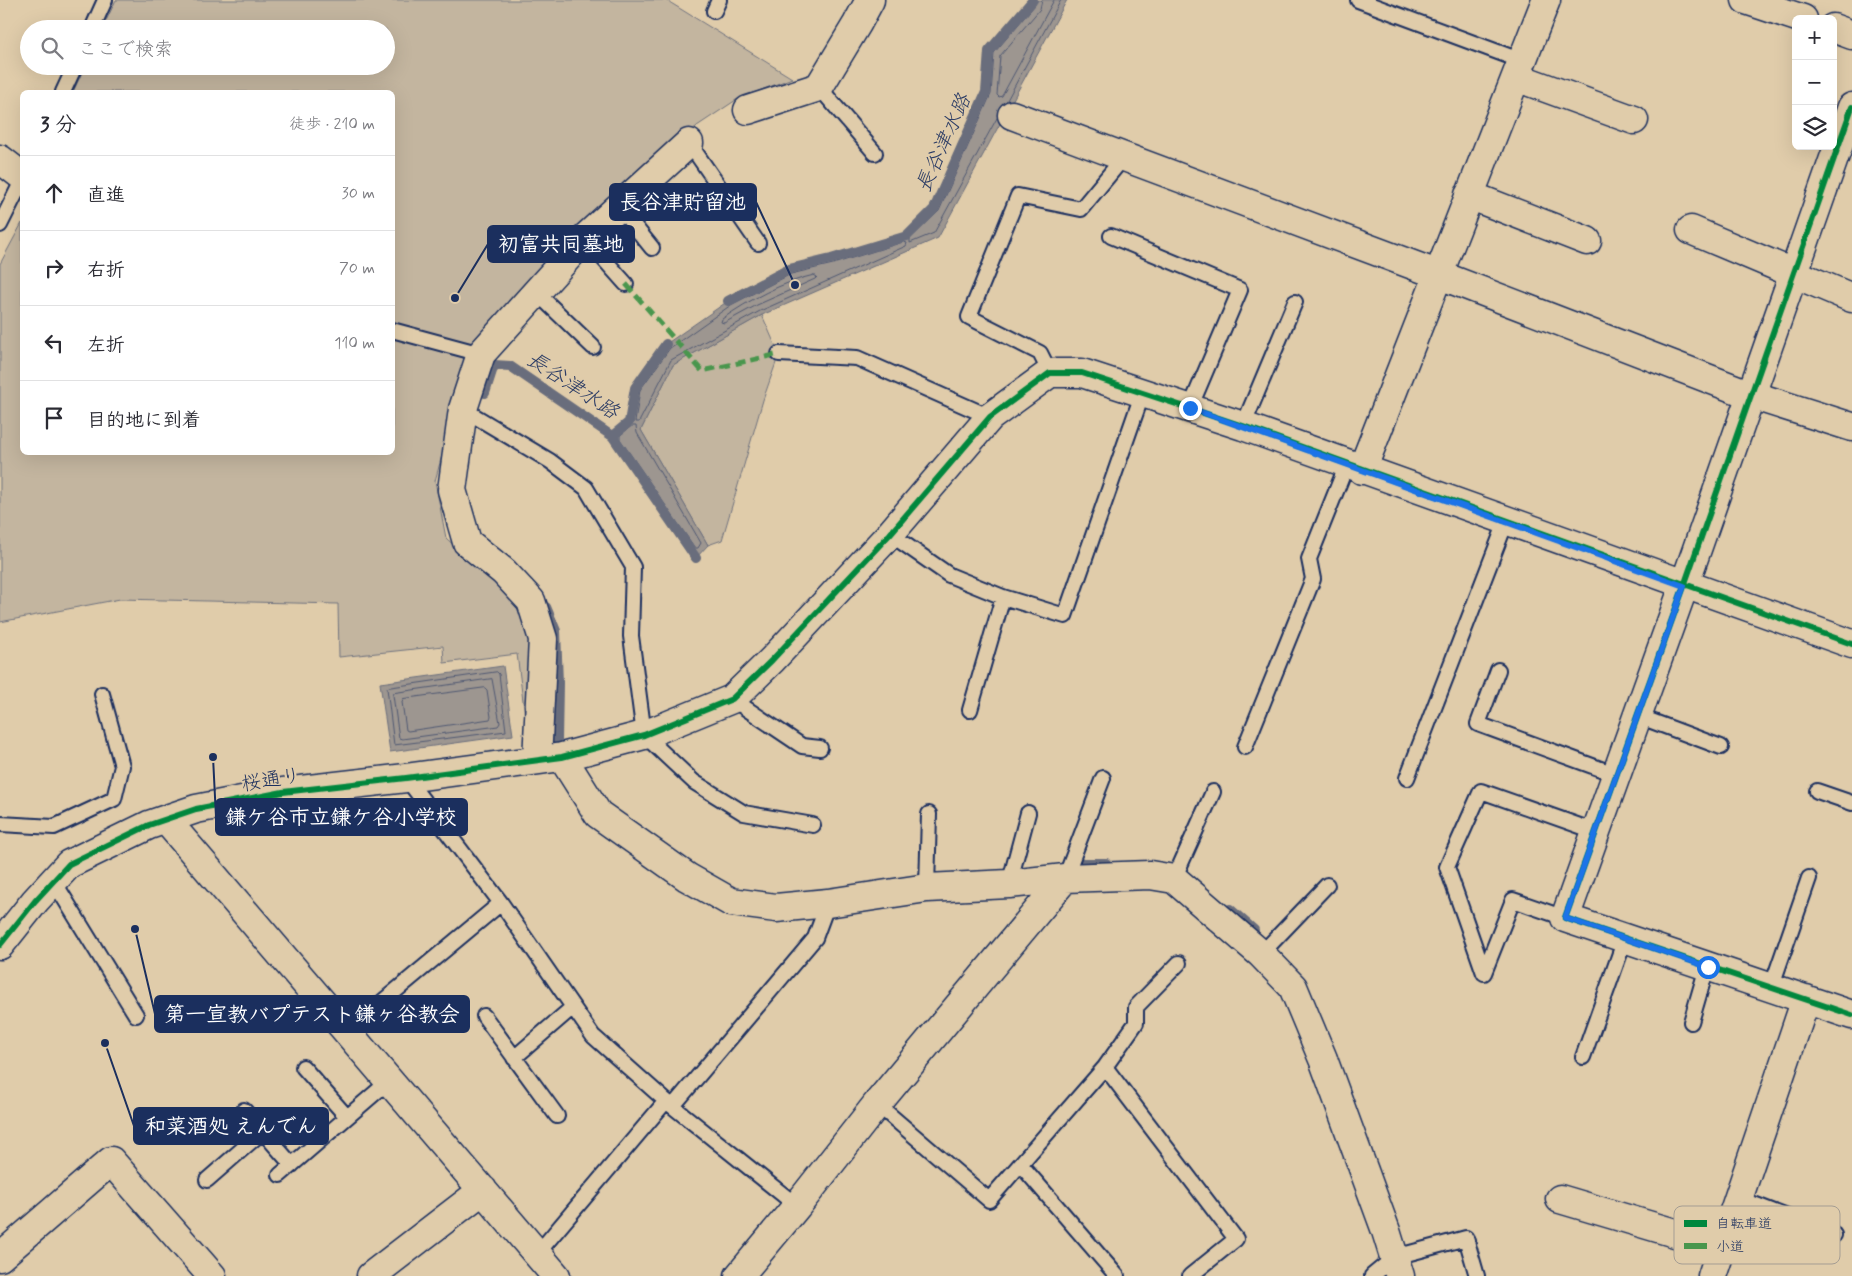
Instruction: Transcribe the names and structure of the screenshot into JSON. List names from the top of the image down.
{
  "streets": {
    "street": ["桜通り"]
  },
  "water": ["長谷津水路"],
  "places": [
    "長谷津貯留池",
    "初富共同墓地",
    "鎌ケ谷市立鎌ケ谷小学校",
    "第一宣教バプテスト鎌ヶ谷教会",
    "和菜酒処 えんでん"
  ],
  "legend": ["自転車道", "小道"],
  "page": {
    "map_buttons": ["+", "−"],
    "search": "ここで検索",
    "heading": ["3 分", "徒歩 · 210 m"],
    "list": [
      ["直進", "30 m"],
      ["右折", "70 m"],
      ["左折", "110 m"],
      "目的地に到着"
    ]
  }
}
